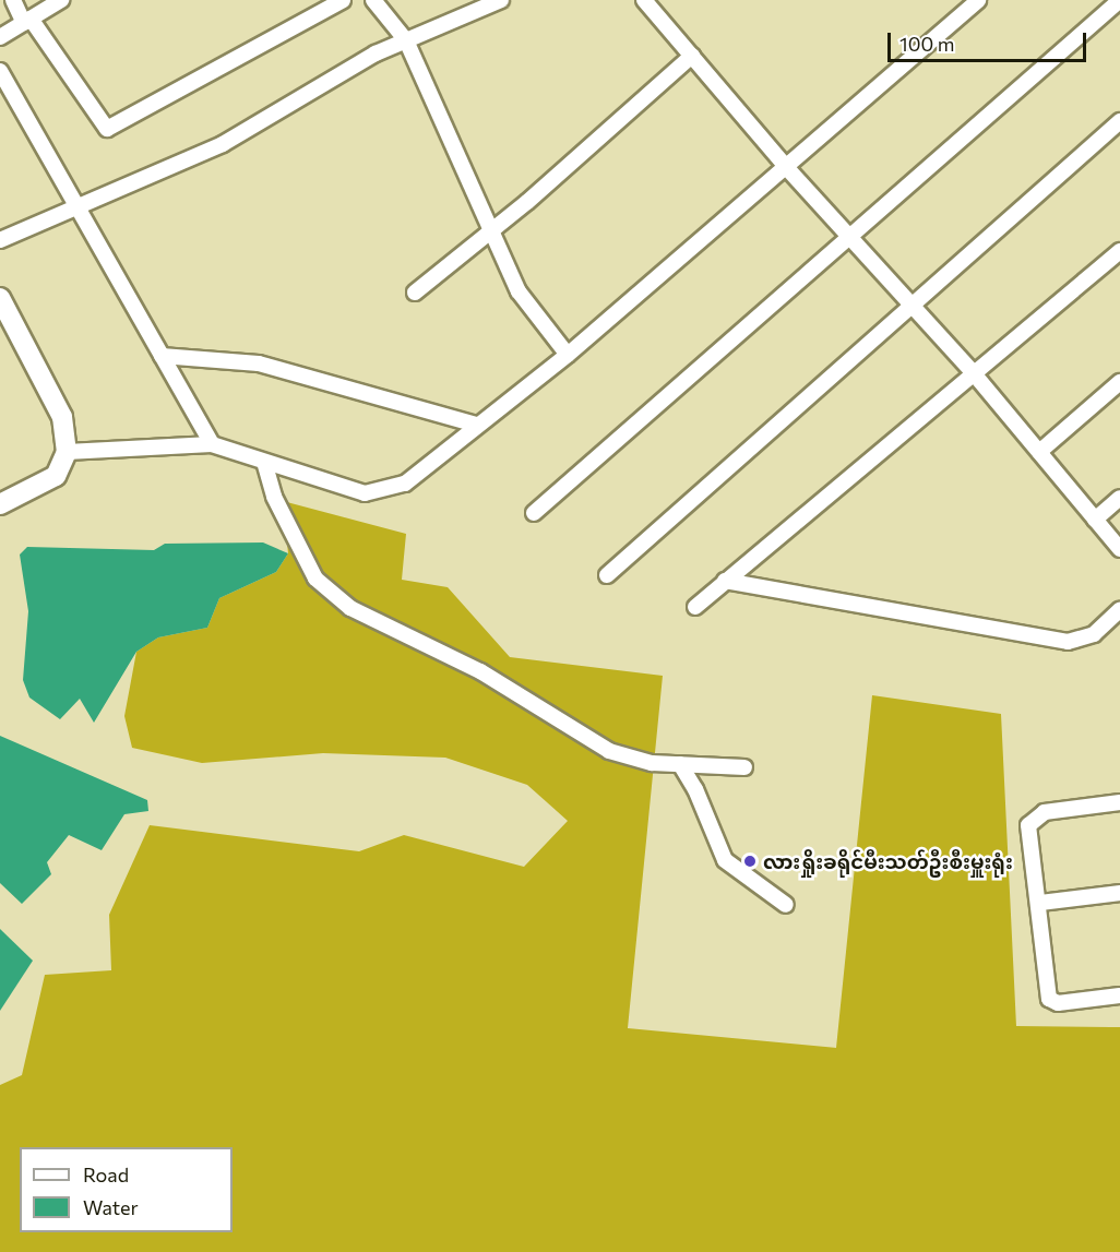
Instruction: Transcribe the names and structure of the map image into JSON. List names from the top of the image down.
{
  "places": ["လားရှိုးခရိုင်မီးသတ်ဦးစီးမှူးရုံး"],
  "legend": ["Road", "Water"],
  "scale_bar": "100 m"
}
